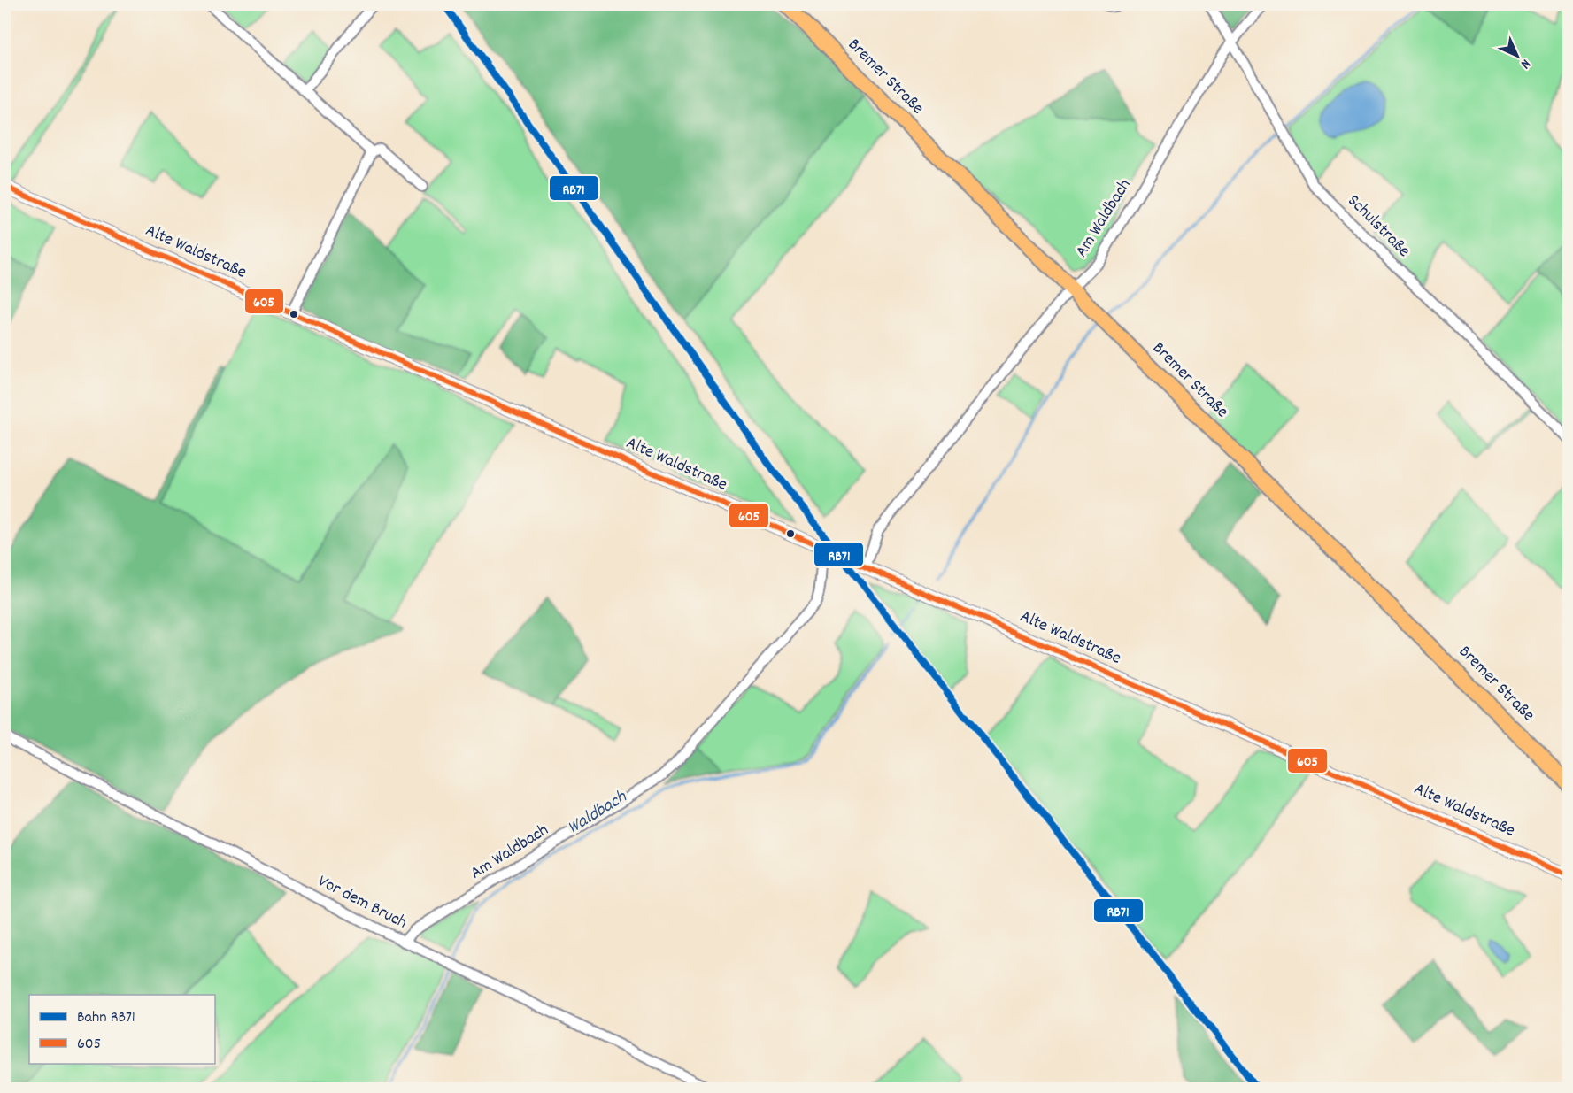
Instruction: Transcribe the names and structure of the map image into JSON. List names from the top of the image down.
{
  "streets": {
    "main road": ["Bremer Straße"],
    "street": [
      "Am Waldbach",
      "Schulstraße",
      "Alte Waldstraße",
      "Vor dem Bruch"
    ]
  },
  "crossings": [
    ["Bremer Straße", "Am Waldbach"],
    ["Am Waldbach", "Schulstraße"],
    ["Am Waldbach", "Alte Waldstraße"],
    ["Am Waldbach", "Vor dem Bruch"]
  ],
  "water": ["Waldbach"],
  "lines": ["rail line RB71", "transit line 605"],
  "legend": ["Bahn RB71", "605"],
  "north": "bottom right"
}
